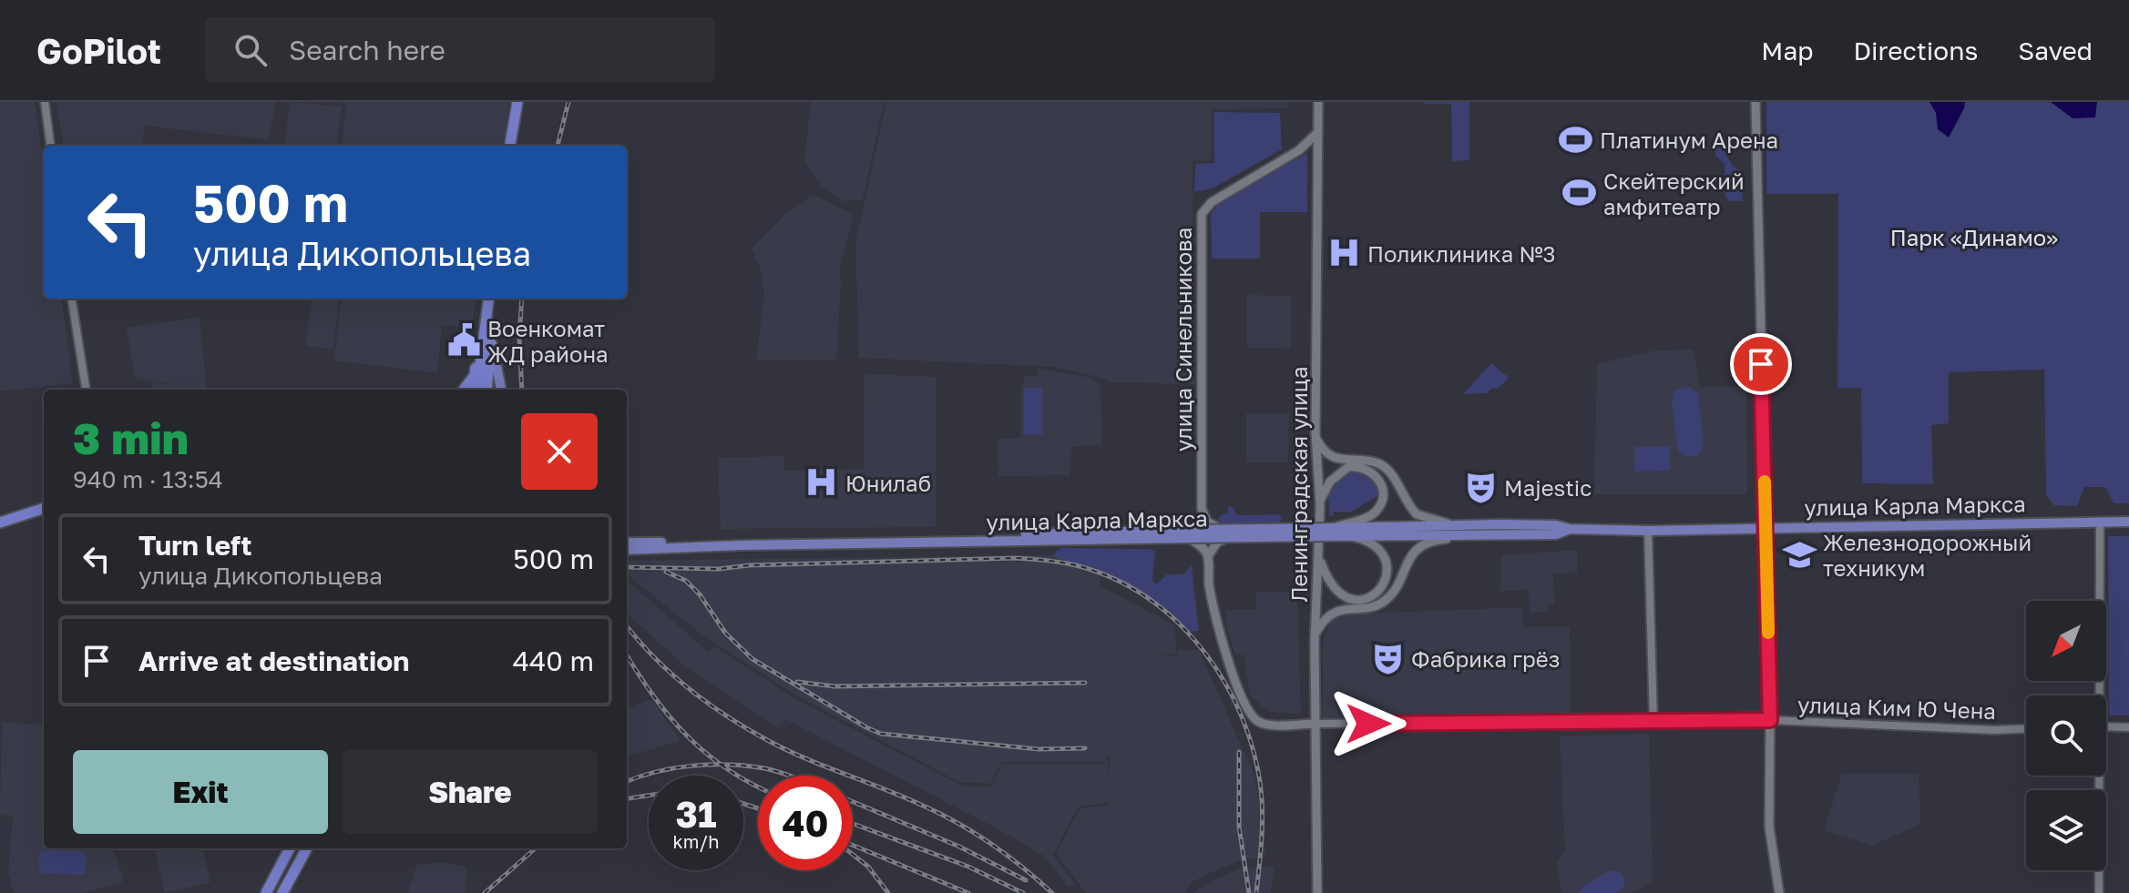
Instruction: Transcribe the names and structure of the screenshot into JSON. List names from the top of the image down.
{
  "streets": {
    "main road": ["улица Синельникова", "Ленинградская улица", "улица Карла Маркса"],
    "street": ["улица Ким Ю Чена"]
  },
  "crossings": [
    ["улица Синельникова", "Ленинградская улица"],
    ["Ленинградская улица", "улица Ким Ю Чена"]
  ],
  "parks": ["Парк «Динамо»"],
  "places": {
    "sports": ["Платинум Арена", "Скейтерский амфитеатр"],
    "hospital": ["Поликлиника №3", "Юнилаб"],
    "public building": ["Военкомат ЖД района"],
    "theatre": ["Majestic", "Фабрика грёз"],
    "school or university": ["Железнодорожный техникум"]
  },
  "north": "bottom left",
  "page": {
    "header": "GoPilot",
    "search": "Search here",
    "nav": ["Map", "Directions", "Saved"],
    "turn": ["500 m", "улица Дикопольцева"],
    "heading": ["3 min", "940 m · 13:54"],
    "list": [
      {
        "name": "Turn left",
        "note": "улица Дикопольцева",
        "value": "500 m"
      },
      {
        "name": "Arrive at destination",
        "value": "440 m"
      }
    ],
    "buttons": ["Exit", "Share"],
    "speed": "31 km/h",
    "limit": "40"
  }
}
